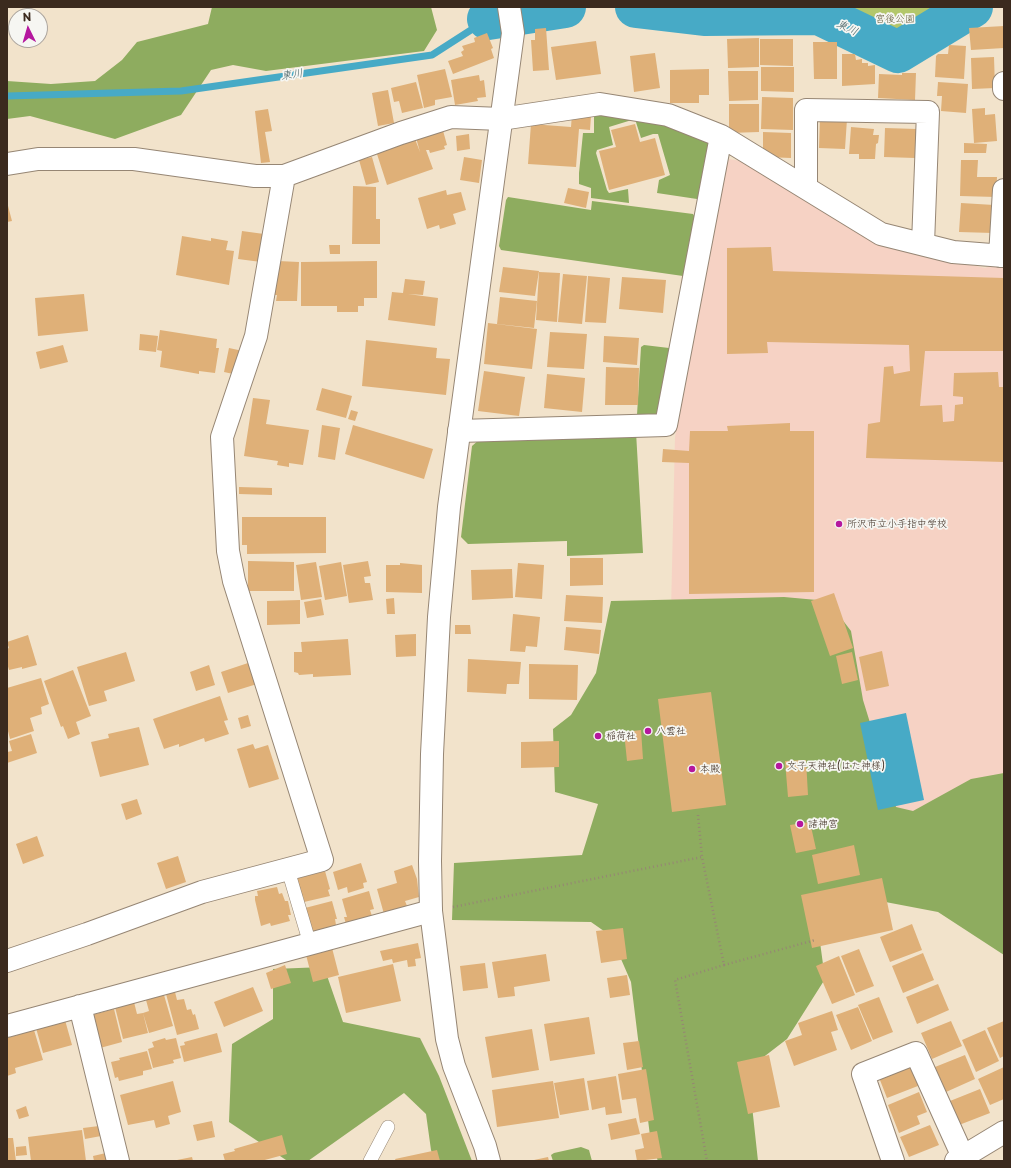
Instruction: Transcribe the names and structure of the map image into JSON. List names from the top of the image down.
{
  "water": ["東川"],
  "parks": ["宮後公園"],
  "places": [
    "所沢市立小手指中学校",
    "八雲社",
    "稲荷社",
    "文子天神社(はた神様)",
    "本殿",
    "諸神宮"
  ],
  "north": "top"
}
